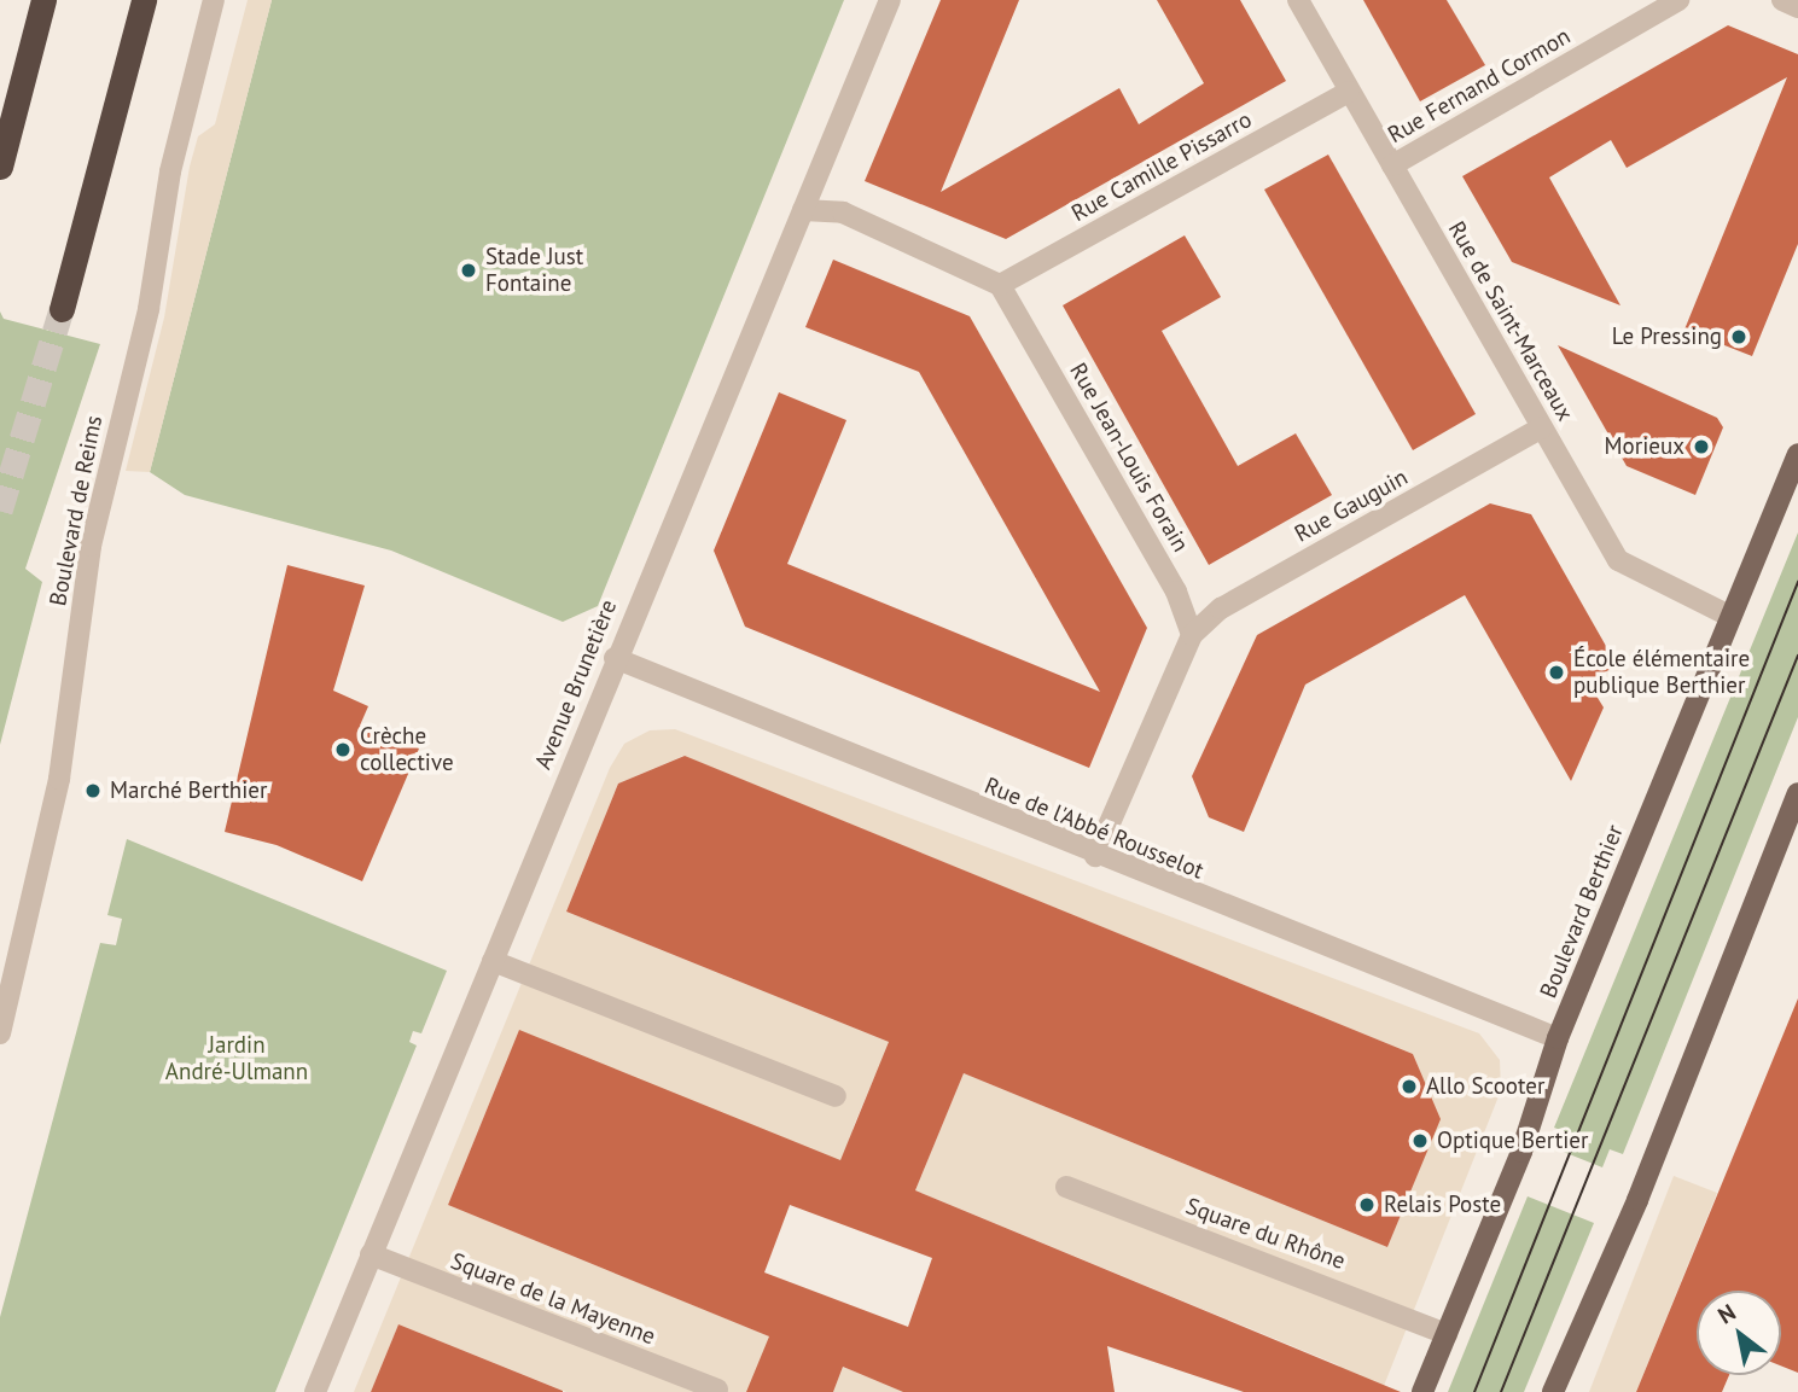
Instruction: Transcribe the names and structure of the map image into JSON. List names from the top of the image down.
{
  "streets": {
    "main road": ["Boulevard Berthier"],
    "street": [
      "Rue Fernand Cormon",
      "Rue Camille Pissarro",
      "Rue de Saint-Marceaux",
      "Rue Jean-Louis Forain",
      "Rue Gauguin",
      "Boulevard de Reims",
      "Avenue Brunetière",
      "Rue de l'Abbé Rousselot",
      "Square du Rhône",
      "Square de la Mayenne"
    ]
  },
  "crossings": [
    ["Rue Fernand Cormon", "Rue de Saint-Marceaux"],
    ["Rue Camille Pissarro", "Rue de Saint-Marceaux"],
    ["Rue Camille Pissarro", "Rue Jean-Louis Forain"],
    ["Rue de Saint-Marceaux", "Rue Gauguin"],
    ["Rue de Saint-Marceaux", "Boulevard Berthier"],
    ["Rue Jean-Louis Forain", "Rue Gauguin"],
    ["Avenue Brunetière", "Rue de l'Abbé Rousselot"],
    ["Avenue Brunetière", "Square de la Mayenne"],
    ["Rue de l'Abbé Rousselot", "Boulevard Berthier"],
    ["Boulevard Berthier", "Square du Rhône"]
  ],
  "parks": ["Jardin André-Ulmann"],
  "places": [
    "Stade Just Fontaine",
    "Le Pressing",
    "Morieux",
    "École élémentaire publique Berthier",
    "Crèche collective",
    "Marché Berthier",
    "Allo Scooter",
    "Optique Bertier",
    "Relais Poste"
  ],
  "north": "top left"
}
